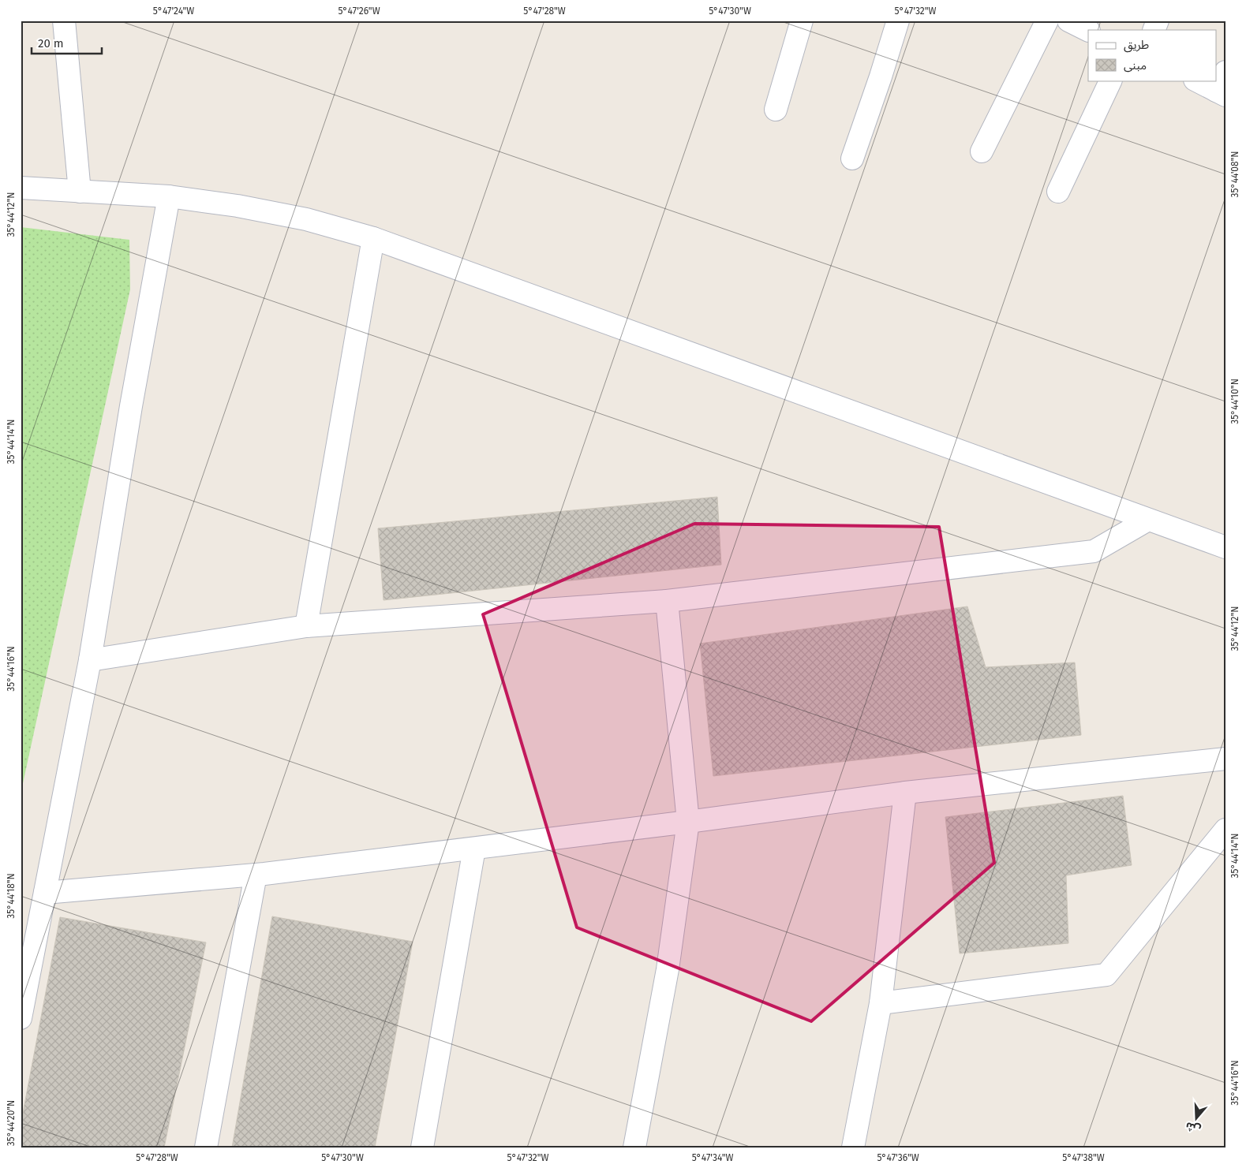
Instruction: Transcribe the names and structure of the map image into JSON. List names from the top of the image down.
{
  "legend": ["طريق", "مبنى"],
  "scale_bar": "20 m",
  "north": "bottom",
  "coordinates": [
    "5°47'24\"W",
    "5°47'26\"W",
    "5°47'28\"W",
    "5°47'30\"W",
    "5°47'32\"W",
    "35°44'08\"N",
    "35°44'12\"N",
    "35°44'10\"N",
    "35°44'14\"N",
    "35°44'16\"N",
    "35°44'18\"N",
    "35°44'20\"N",
    "5°47'34\"W",
    "5°47'36\"W",
    "5°47'38\"W"
  ]
}
